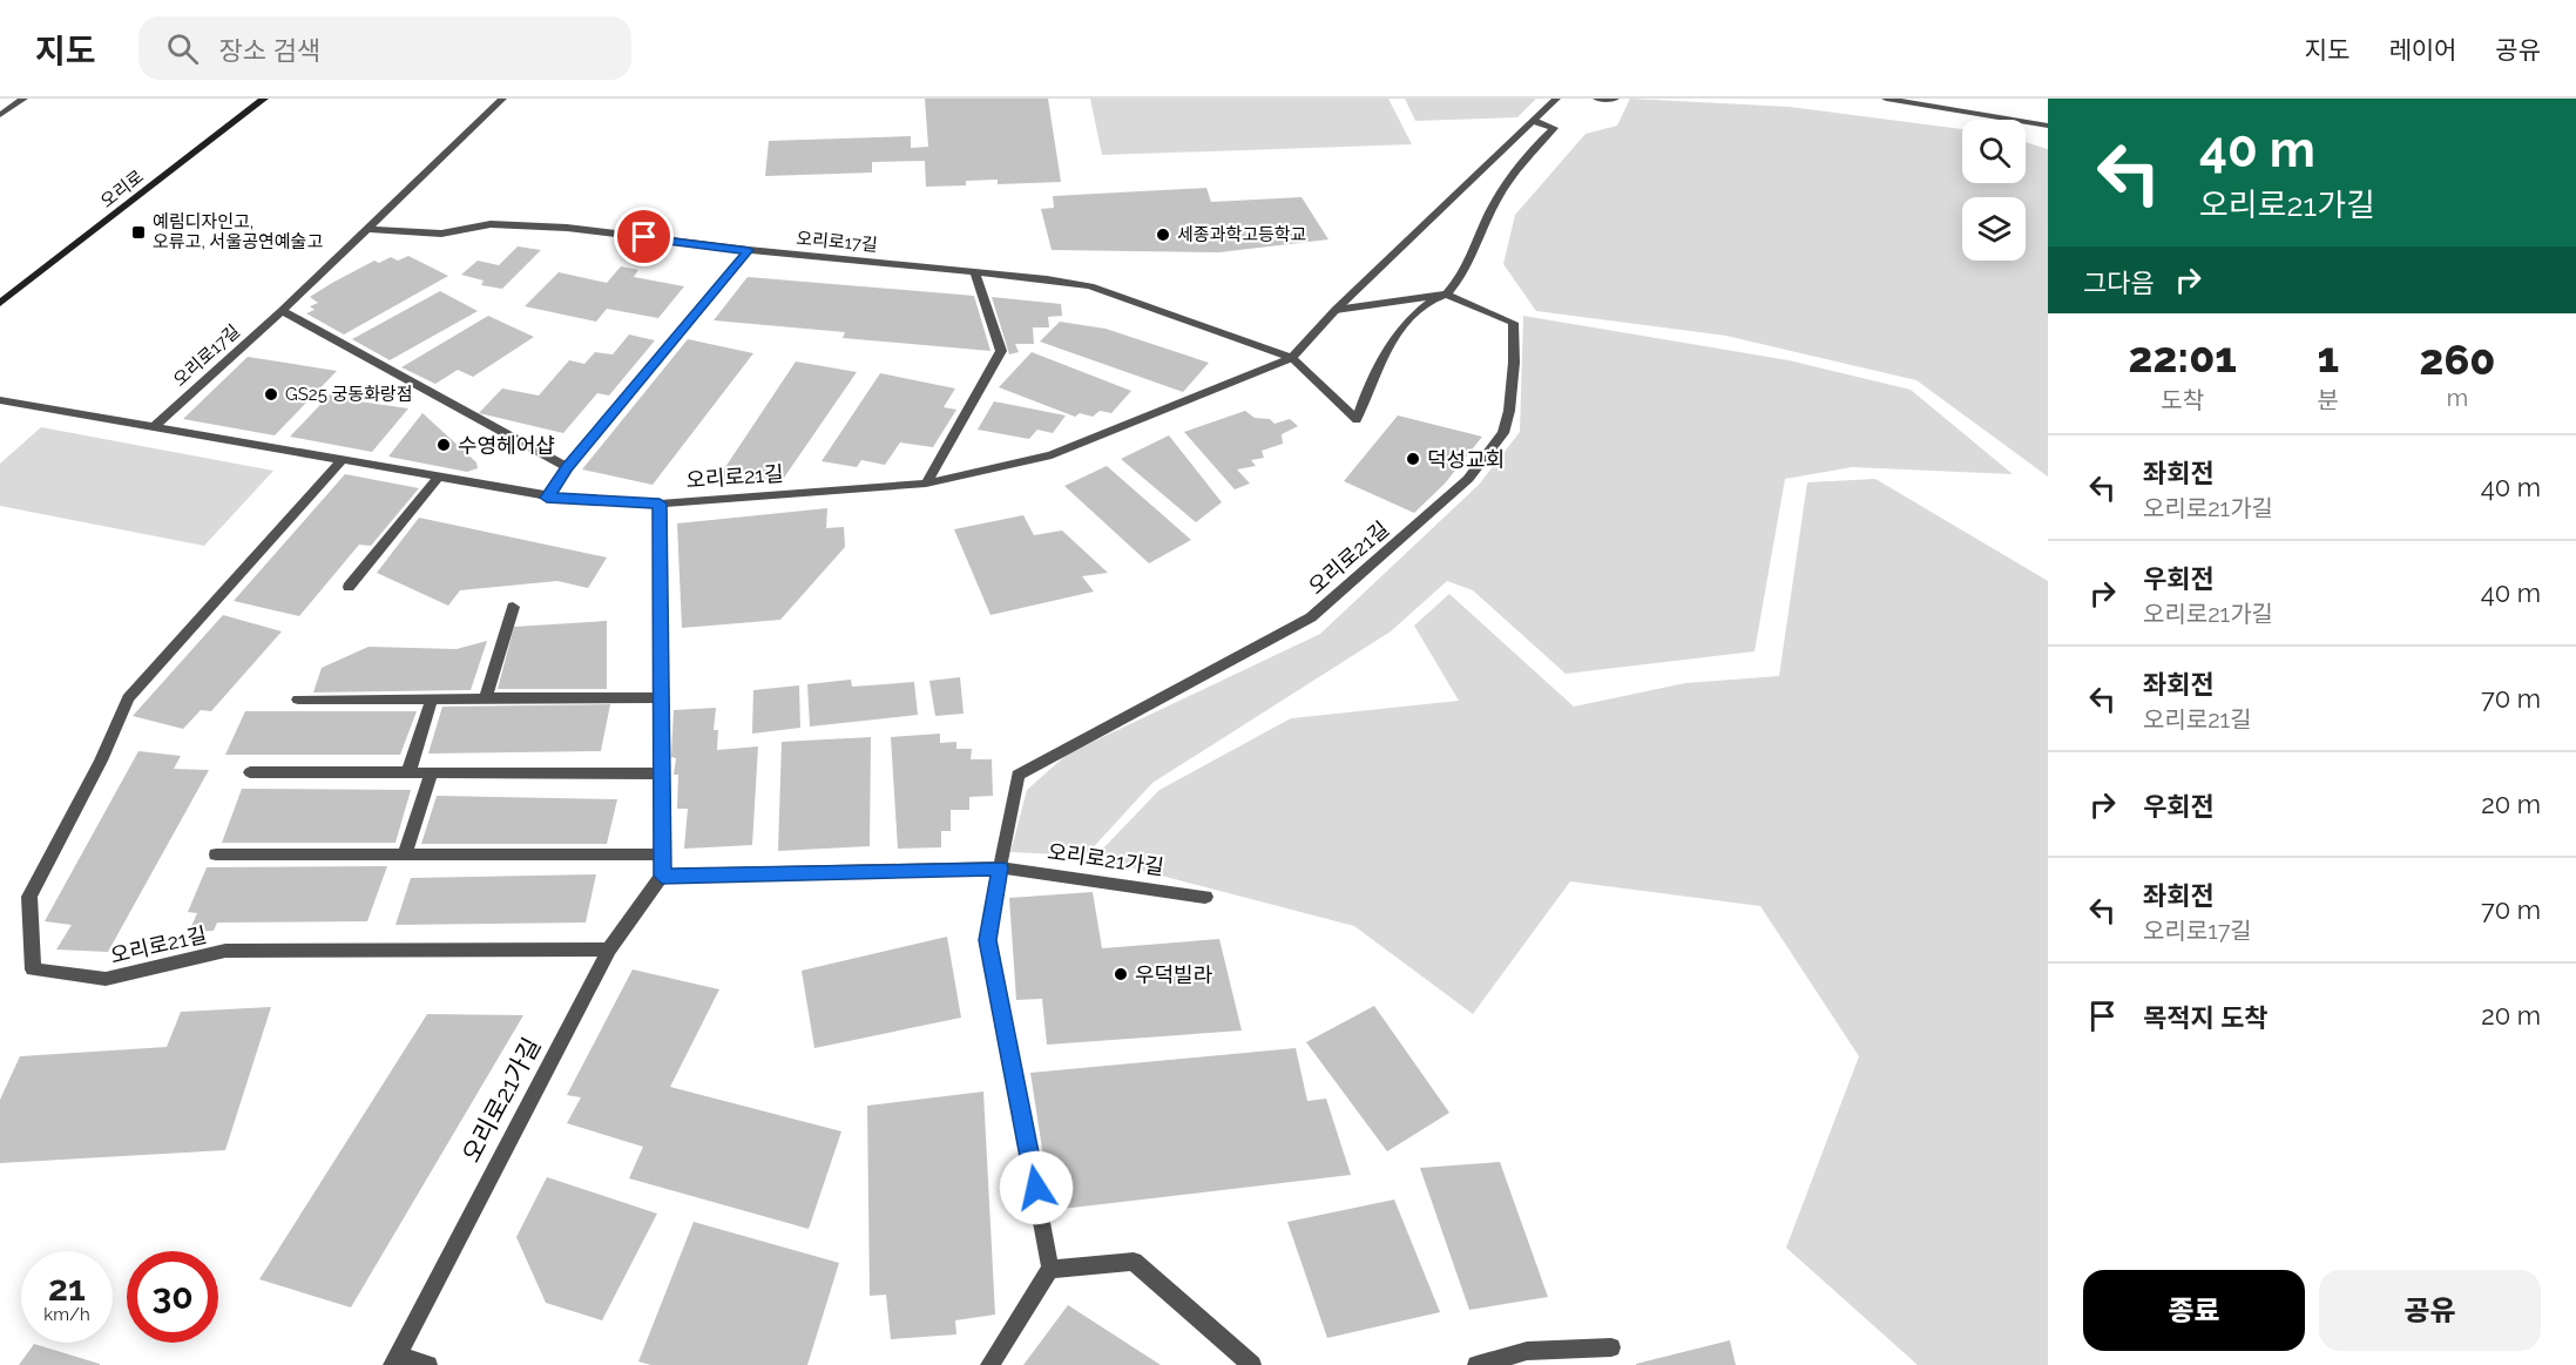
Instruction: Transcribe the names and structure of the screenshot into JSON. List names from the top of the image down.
{
  "streets": {
    "main road": ["오리로"],
    "street": ["오리로17길", "오리로21길", "오리로21가길"]
  },
  "crossings": [
    ["오리로17길", "오리로21길"],
    ["오리로21길", "오리로21가길"]
  ],
  "places": {
    "transit": ["예림디자인고, 오류고, 서울공연예술고"],
    "other": [
      "세종과학고등학교",
      "GS25 궁동화랑점",
      "수영헤어샵",
      "덕성교회",
      "우덕빌라"
    ]
  },
  "page": {
    "header": "지도",
    "search": "장소 검색",
    "nav": ["지도", "레이어", "공유"],
    "turn": ["40 m", "오리로21가길"],
    "then": "그다음",
    "eta": [
      "22:01",
      "도착",
      "1",
      "분",
      "260",
      "m"
    ],
    "list": [
      {
        "name": "좌회전",
        "note": "오리로21가길",
        "value": "40 m"
      },
      {
        "name": "우회전",
        "note": "오리로21가길",
        "value": "40 m"
      },
      {
        "name": "좌회전",
        "note": "오리로21길",
        "value": "70 m"
      },
      {
        "name": "우회전",
        "value": "20 m"
      },
      {
        "name": "좌회전",
        "note": "오리로17길",
        "value": "70 m"
      },
      {
        "name": "목적지 도착",
        "value": "20 m"
      }
    ],
    "speed": "21 km/h",
    "limit": "30",
    "buttons": ["종료", "공유"]
  }
}
